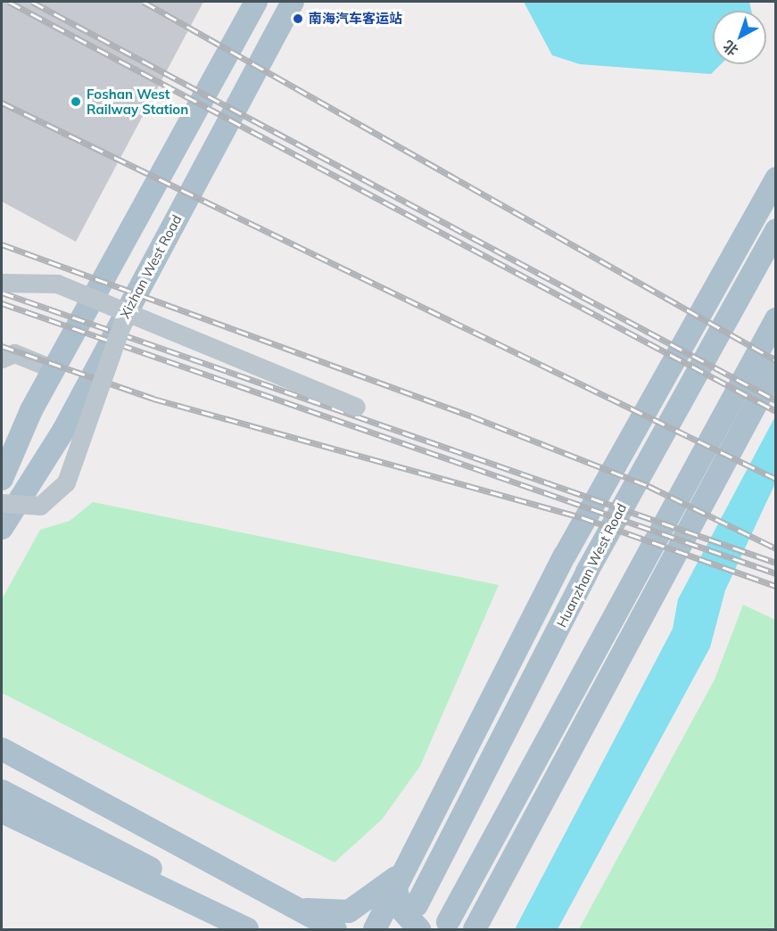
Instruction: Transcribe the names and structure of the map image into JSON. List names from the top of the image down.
{
  "streets": {
    "main road": ["Xizhan West Road", "Huanzhan West Road"]
  },
  "places": ["南海汽车客运站", "Foshan West Railway Station"],
  "north": "bottom left"
}
